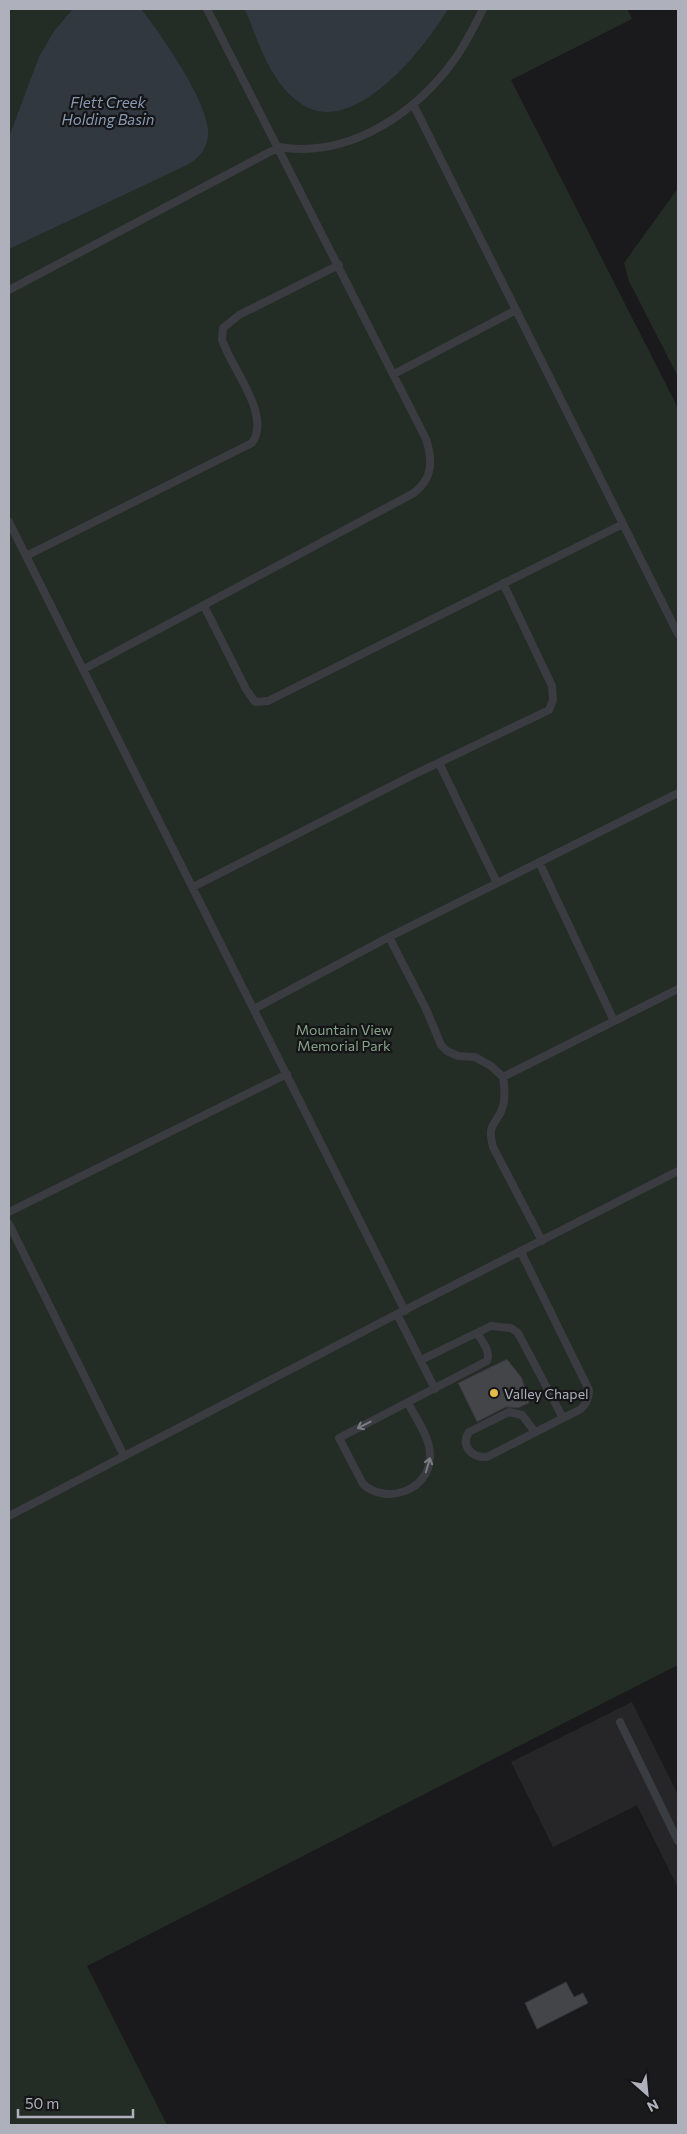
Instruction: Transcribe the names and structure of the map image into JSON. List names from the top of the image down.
{
  "water": ["Flett Creek Holding Basin"],
  "parks": ["Mountain View Memorial Park"],
  "places": ["Valley Chapel"],
  "scale_bar": "50 m",
  "north": "bottom right"
}
